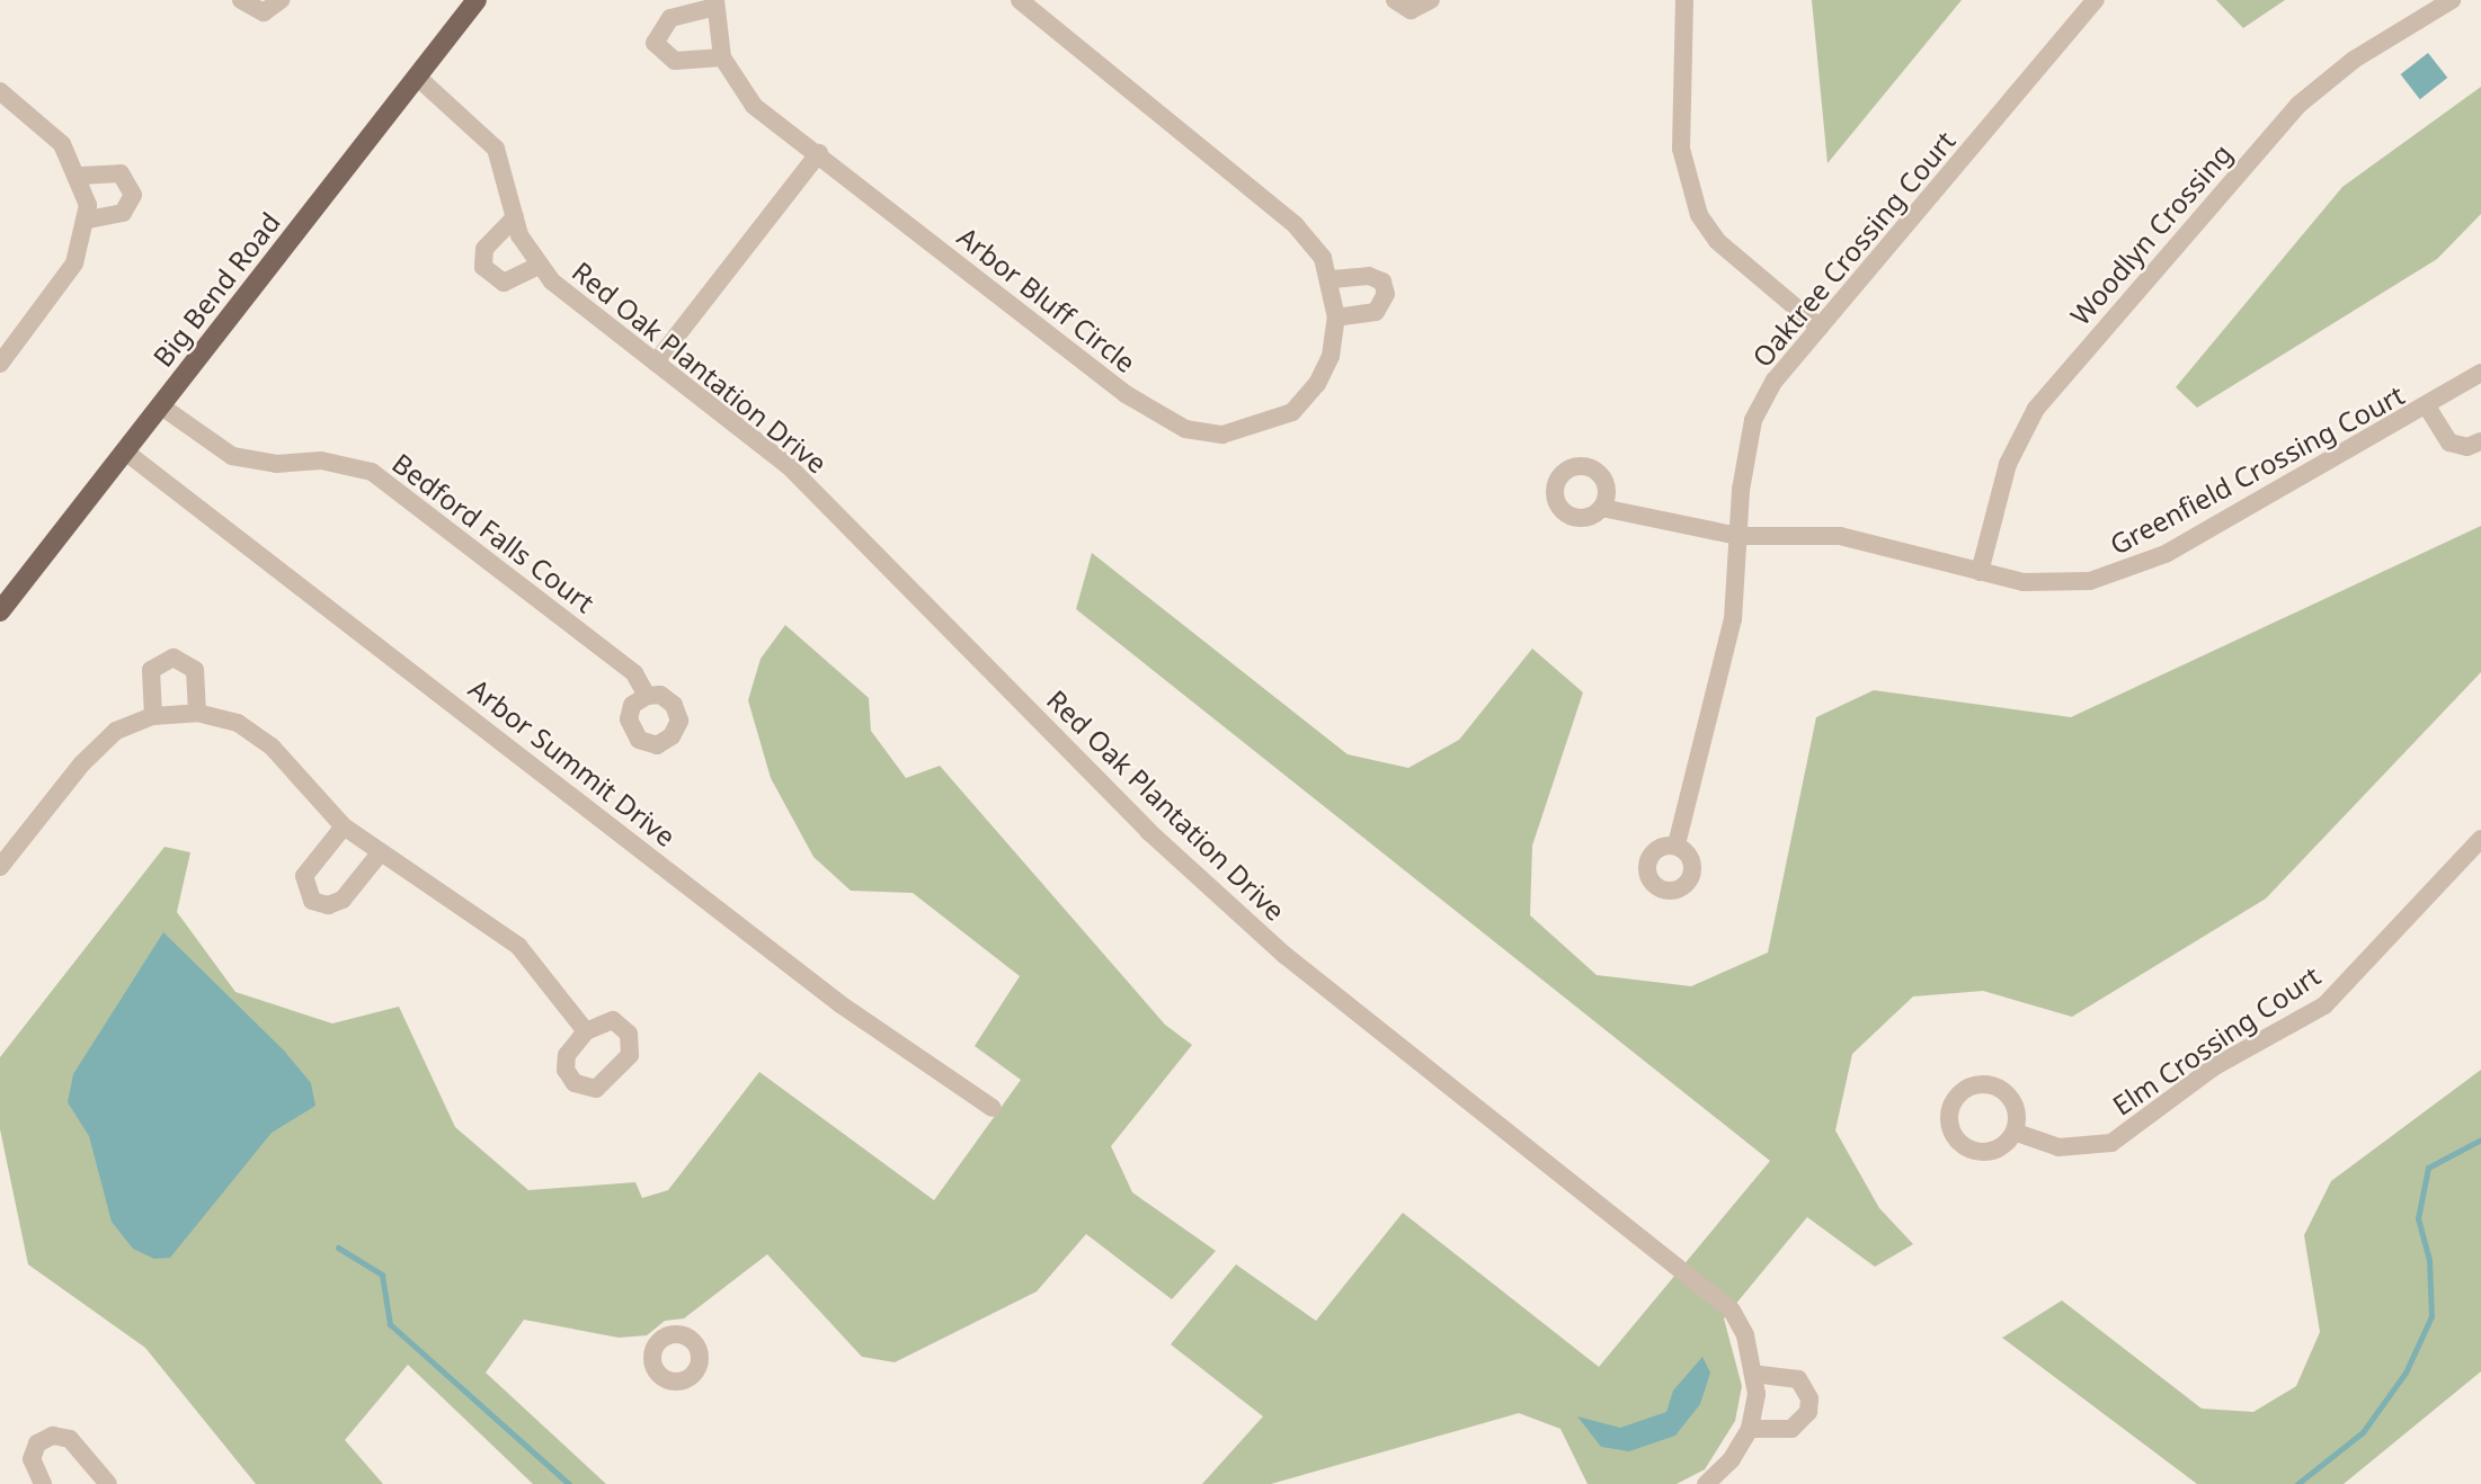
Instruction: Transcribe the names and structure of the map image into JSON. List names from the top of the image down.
{
  "streets": {
    "main road": ["Big Bend Road"],
    "street": [
      "Woodlyn Crossing",
      "Oaktree Crossing Court",
      "Arbor Bluff Circle",
      "Red Oak Plantation Drive",
      "Greenfield Crossing Court",
      "Bedford Falls Court",
      "Arbor Summit Drive",
      "Elm Crossing Court"
    ]
  },
  "crossings": [
    ["Woodlyn Crossing", "Greenfield Crossing Court"],
    ["Oaktree Crossing Court", "Greenfield Crossing Court"],
    ["Big Bend Road", "Red Oak Plantation Drive"],
    ["Big Bend Road", "Bedford Falls Court"],
    ["Big Bend Road", "Arbor Summit Drive"]
  ]
}
